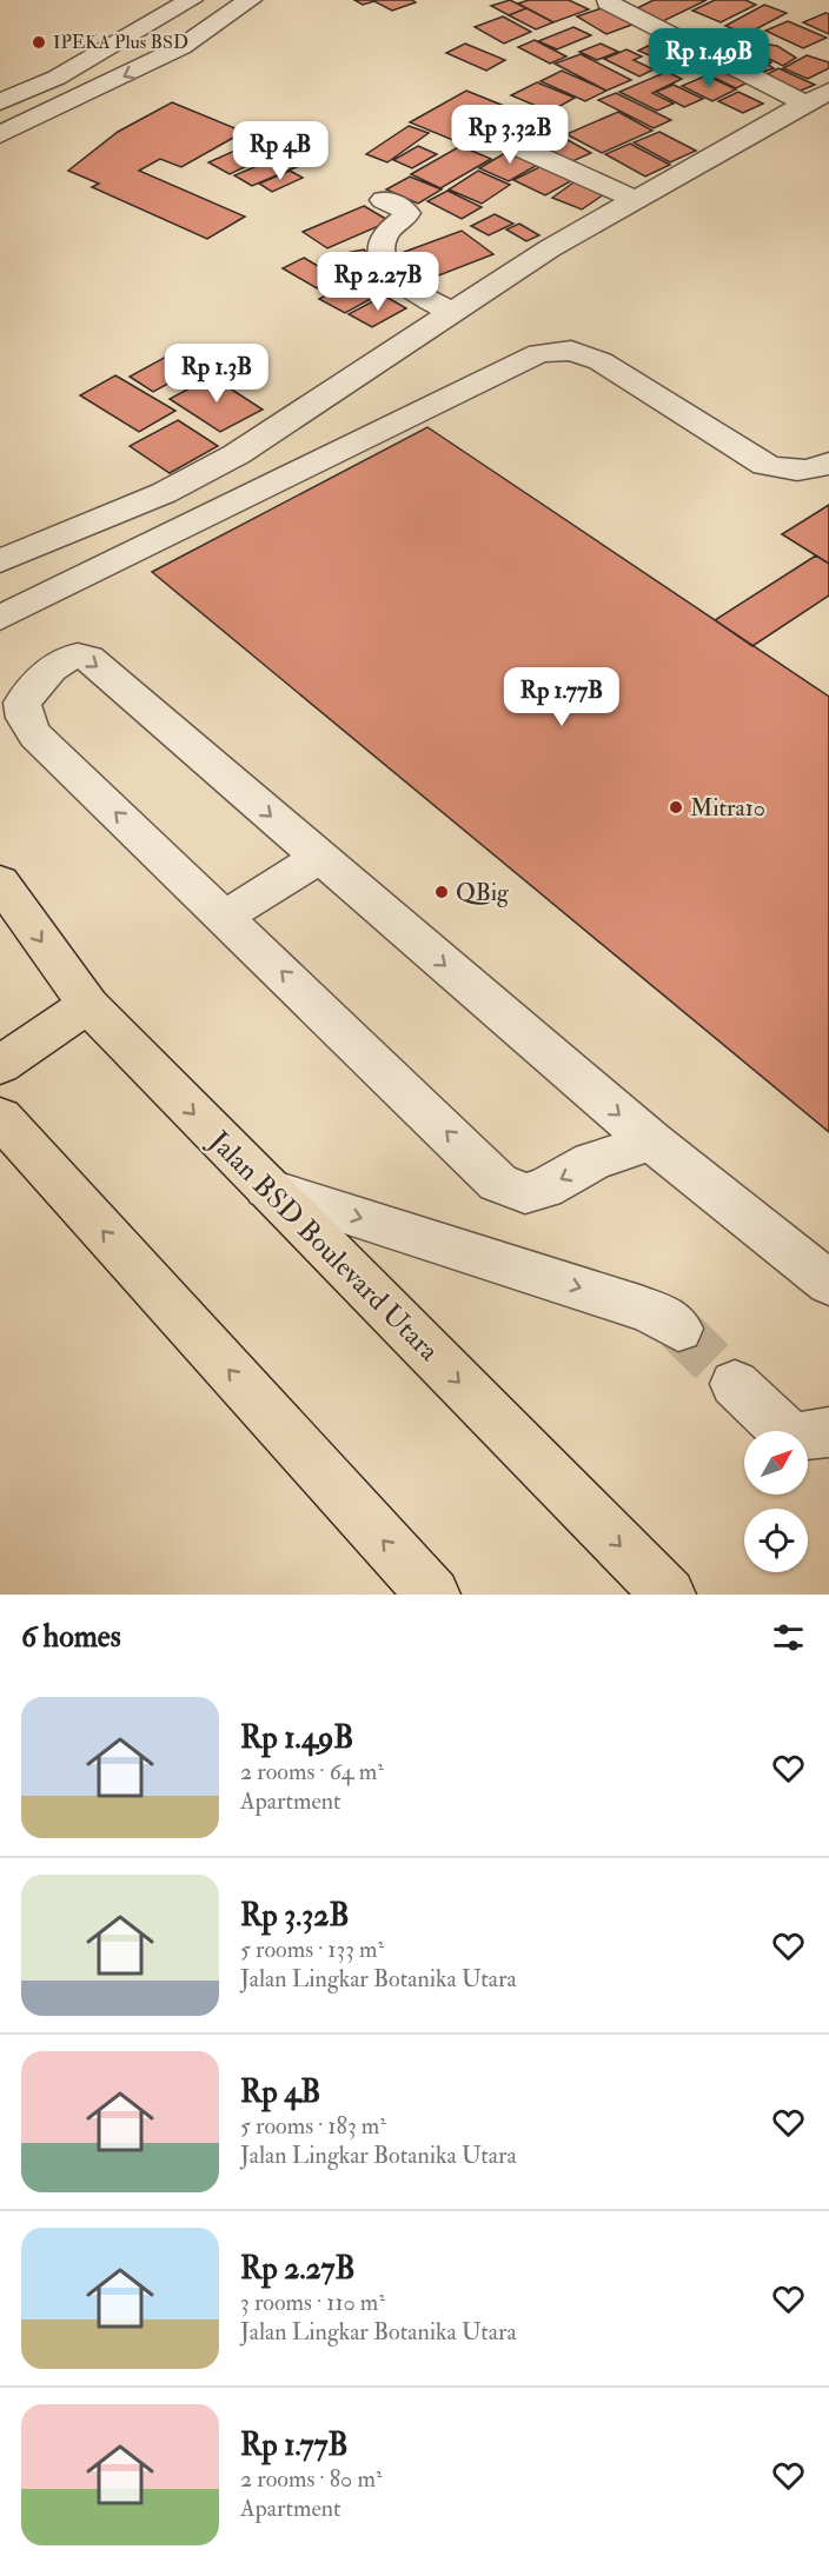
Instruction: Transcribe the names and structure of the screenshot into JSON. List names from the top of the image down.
{
  "streets": {
    "main road": ["Jalan BSD Boulevard Utara"]
  },
  "places": ["IPEKA Plus BSD", "Mitra10", "QBig"],
  "north": "top right",
  "page": {
    "price": [
      "Rp 1.49B",
      "Rp 3.32B",
      "Rp 4B",
      "Rp 2.27B",
      "Rp 1.3B",
      "Rp 1.77B"
    ],
    "heading": "6 homes",
    "list": [
      {
        "name": "Rp 1.49B",
        "note": "2 rooms · 64 m² · Apartment"
      },
      {
        "name": "Rp 3.32B",
        "note": "5 rooms · 133 m² · Jalan Lingkar Botanika Utara"
      },
      {
        "name": "Rp 4B",
        "note": "5 rooms · 183 m² · Jalan Lingkar Botanika Utara"
      },
      {
        "name": "Rp 2.27B",
        "note": "3 rooms · 110 m² · Jalan Lingkar Botanika Utara"
      },
      {
        "name": "Rp 1.77B",
        "note": "2 rooms · 80 m² · Apartment"
      }
    ]
  }
}
